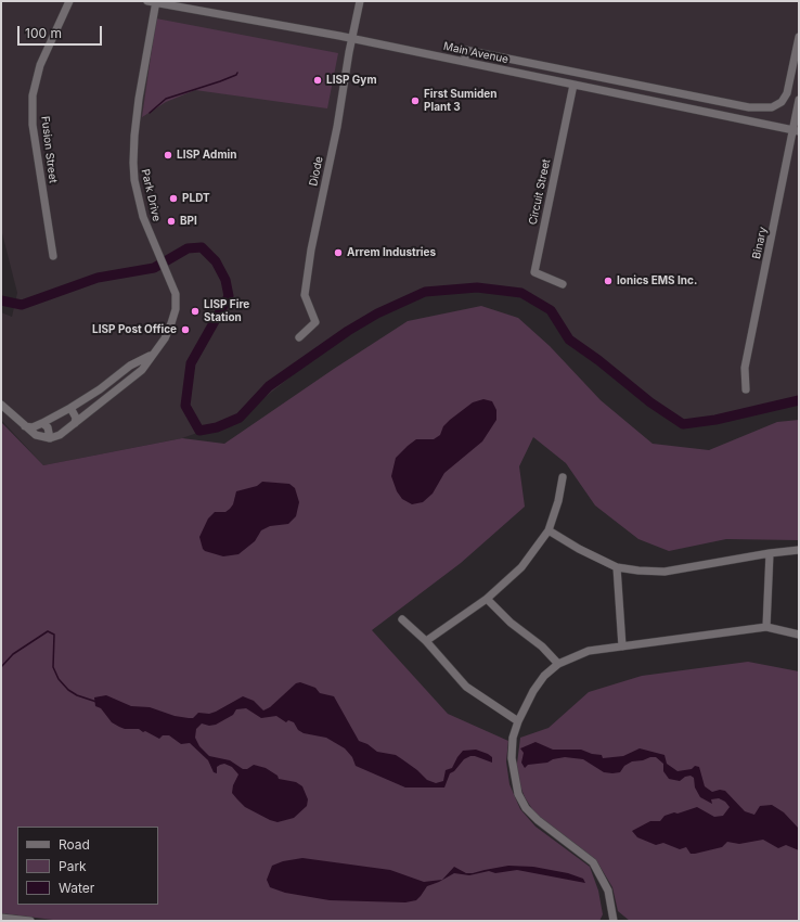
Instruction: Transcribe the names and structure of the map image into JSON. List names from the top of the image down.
{
  "streets": {
    "street": [
      "Main Avenue",
      "Fusion Street",
      "Diode",
      "Circuit Street",
      "Park Drive",
      "Binary"
    ]
  },
  "crossings": [
    ["Main Avenue", "Diode"],
    ["Main Avenue", "Circuit Street"],
    ["Main Avenue", "Park Drive"],
    ["Main Avenue", "Binary"]
  ],
  "places": [
    "LISP Gym",
    "First Sumiden Plant 3",
    "LISP Admin",
    "PLDT",
    "BPI",
    "Arrem Industries",
    "Ionics EMS Inc.",
    "LISP Fire Station",
    "LISP Post Office"
  ],
  "legend": ["Road", "Park", "Water"],
  "scale_bar": "100 m"
}
